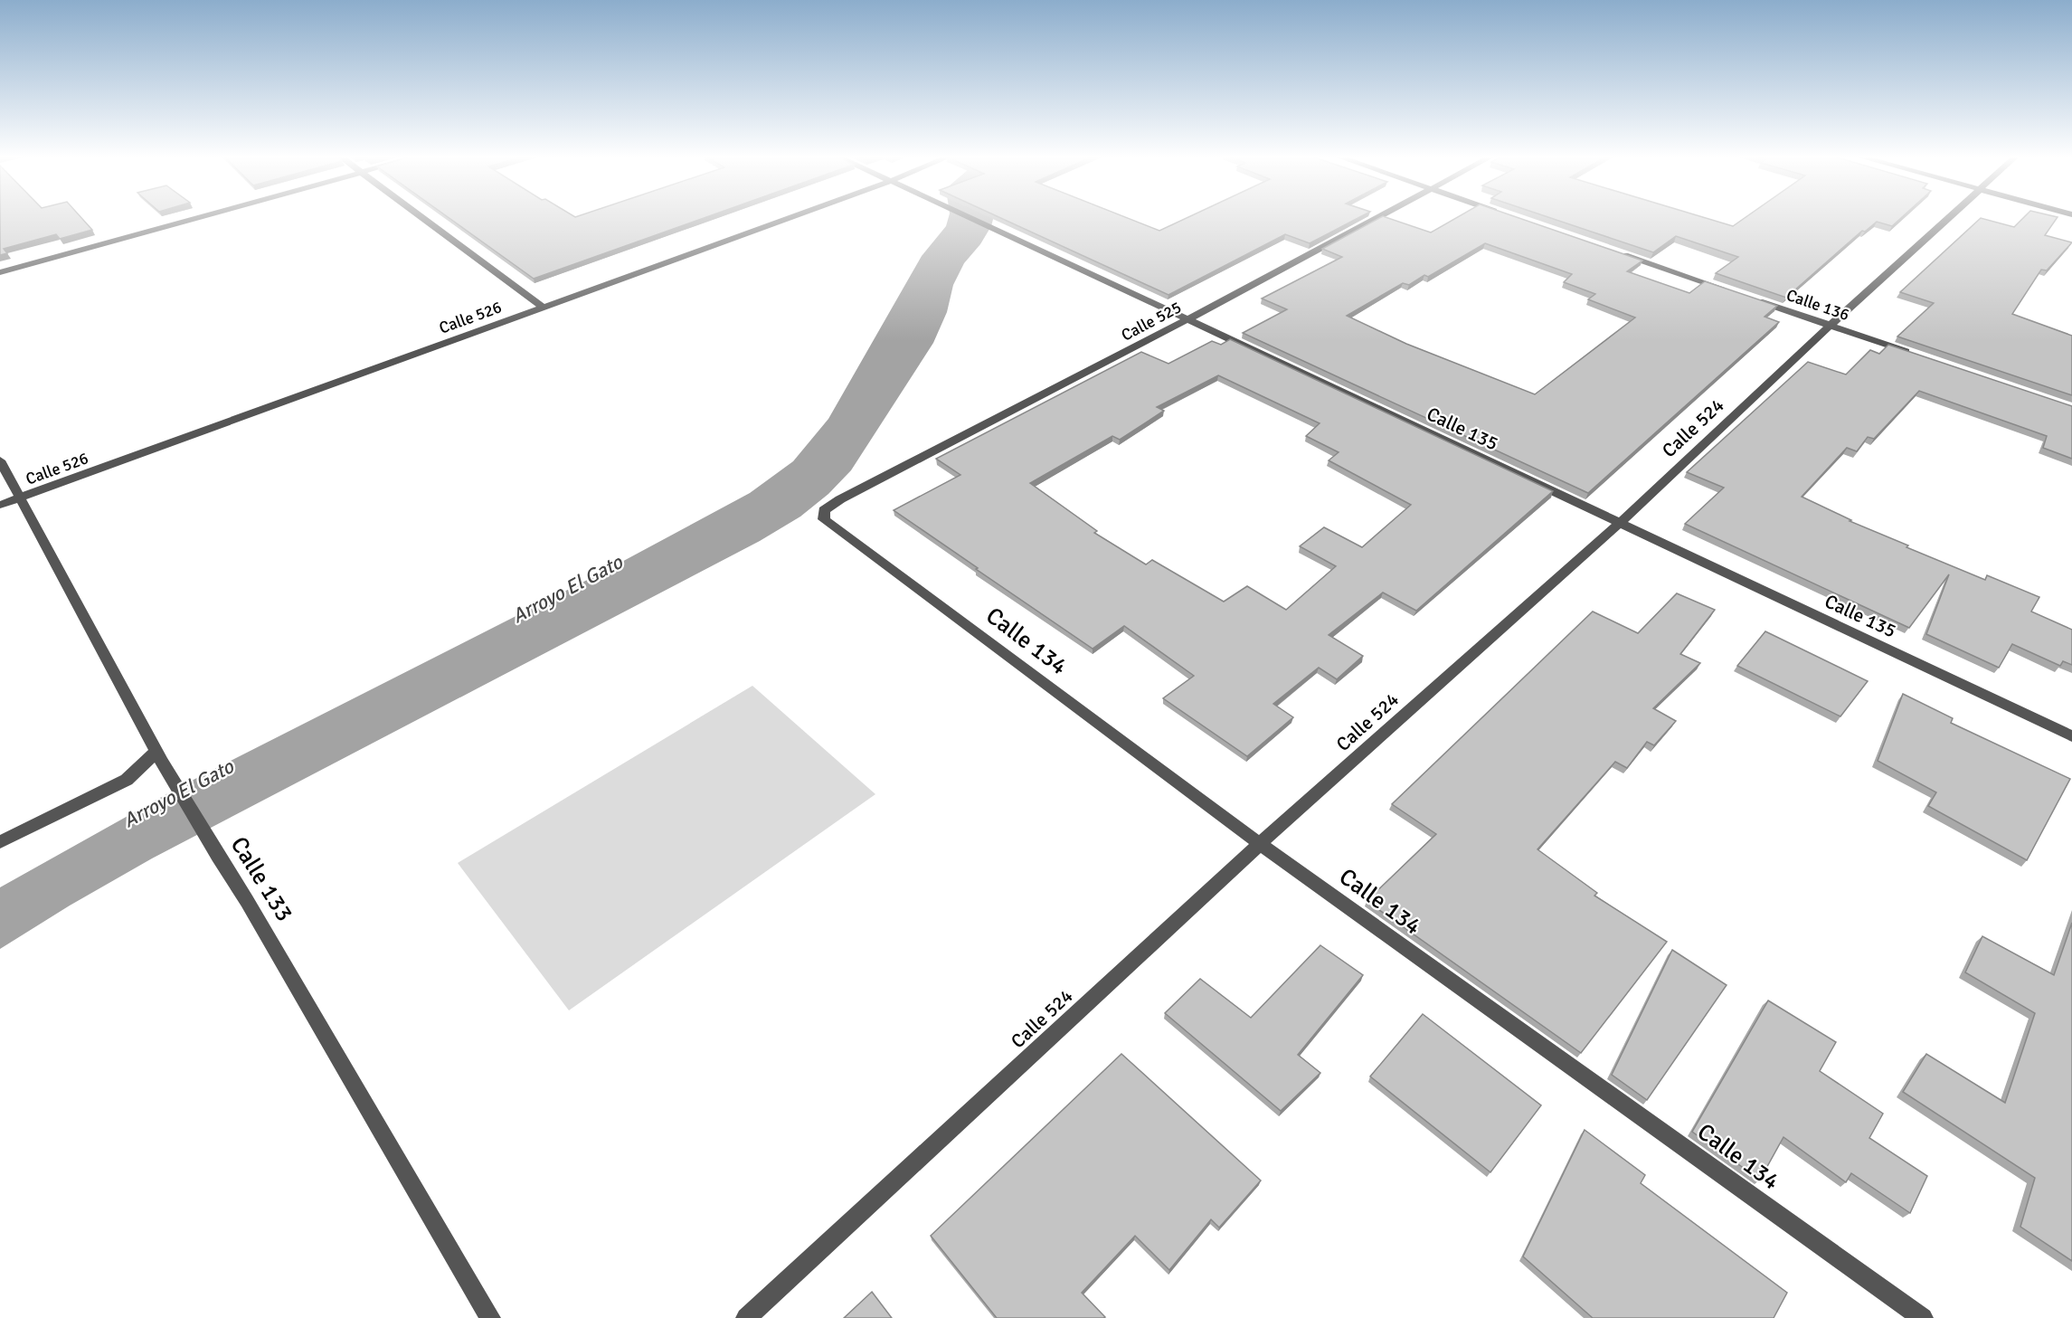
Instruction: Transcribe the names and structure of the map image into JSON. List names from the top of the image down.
{
  "streets": {
    "street": [
      "Calle 136",
      "Calle 526",
      "Calle 525",
      "Calle 524",
      "Calle 135",
      "Calle 134",
      "Calle 133"
    ]
  },
  "crossings": [
    ["Calle 136", "Calle 524"],
    ["Calle 526", "Calle 133"],
    ["Calle 525", "Calle 135"],
    ["Calle 525", "Calle 134"],
    ["Calle 524", "Calle 135"],
    ["Calle 524", "Calle 134"]
  ],
  "water": ["Arroyo El Gato"]
}
